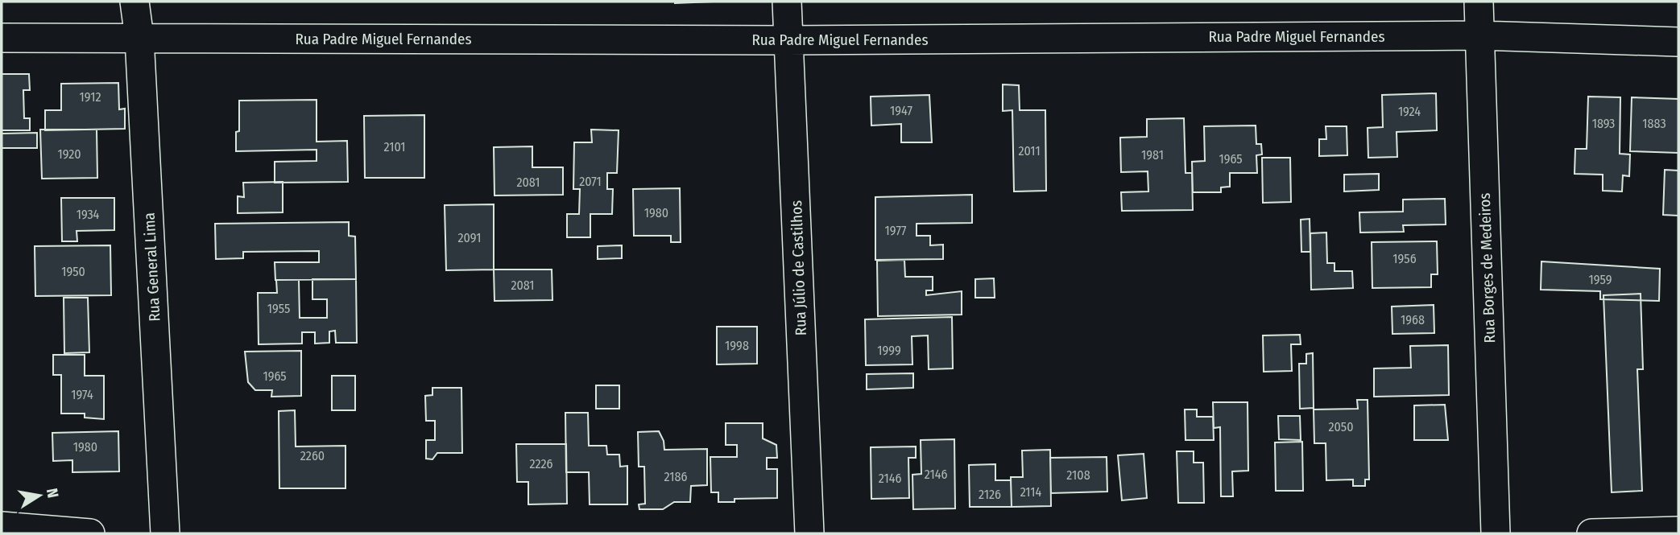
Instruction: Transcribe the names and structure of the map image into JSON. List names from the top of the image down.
{
  "streets": {
    "street": [
      "Rua Padre Miguel Fernandes",
      "Rua General Lima",
      "Rua Júlio de Castilhos",
      "Rua Borges de Medeiros"
    ]
  },
  "crossings": [
    ["Rua Padre Miguel Fernandes", "Rua General Lima"],
    ["Rua Padre Miguel Fernandes", "Rua Júlio de Castilhos"],
    ["Rua Padre Miguel Fernandes", "Rua Borges de Medeiros"]
  ],
  "house_numbers": [
    "1912",
    "1947",
    "1924",
    "1893",
    "1883",
    "2101",
    "2011",
    "1920",
    "1981",
    "1965",
    "2071",
    "2081",
    "1980",
    "1934",
    "1977",
    "2091",
    "1956",
    "1950",
    "1959",
    "2081",
    "1955",
    "1968",
    "1998",
    "1999",
    "1965",
    "1974",
    "2050",
    "1980",
    "2260",
    "2226",
    "2146",
    "2108",
    "2186",
    "2146",
    "2114",
    "2126"
  ],
  "north": "right"
}
